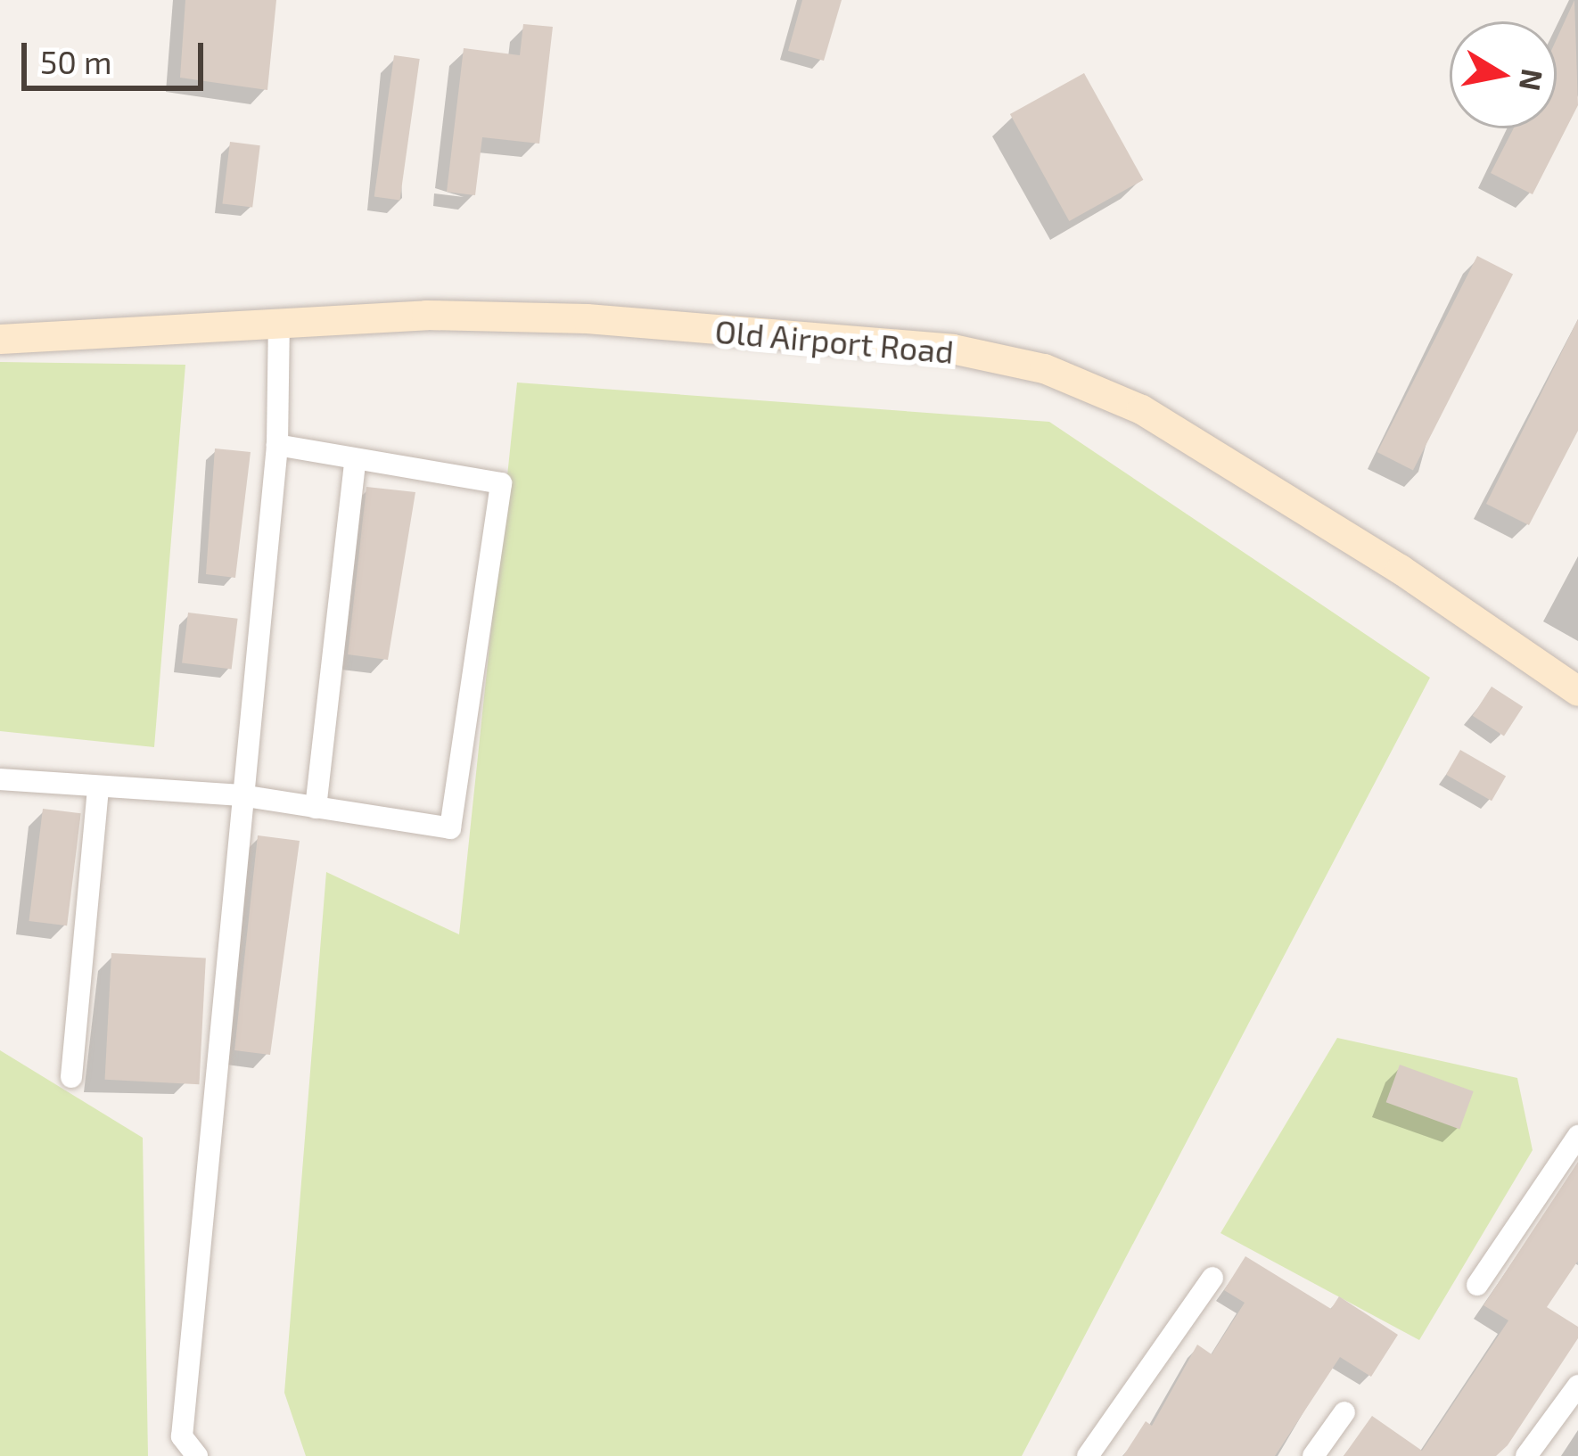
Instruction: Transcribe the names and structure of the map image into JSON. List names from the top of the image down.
{
  "streets": {
    "main road": ["Old Airport Road"]
  },
  "scale_bar": "50 m",
  "north": "right"
}
